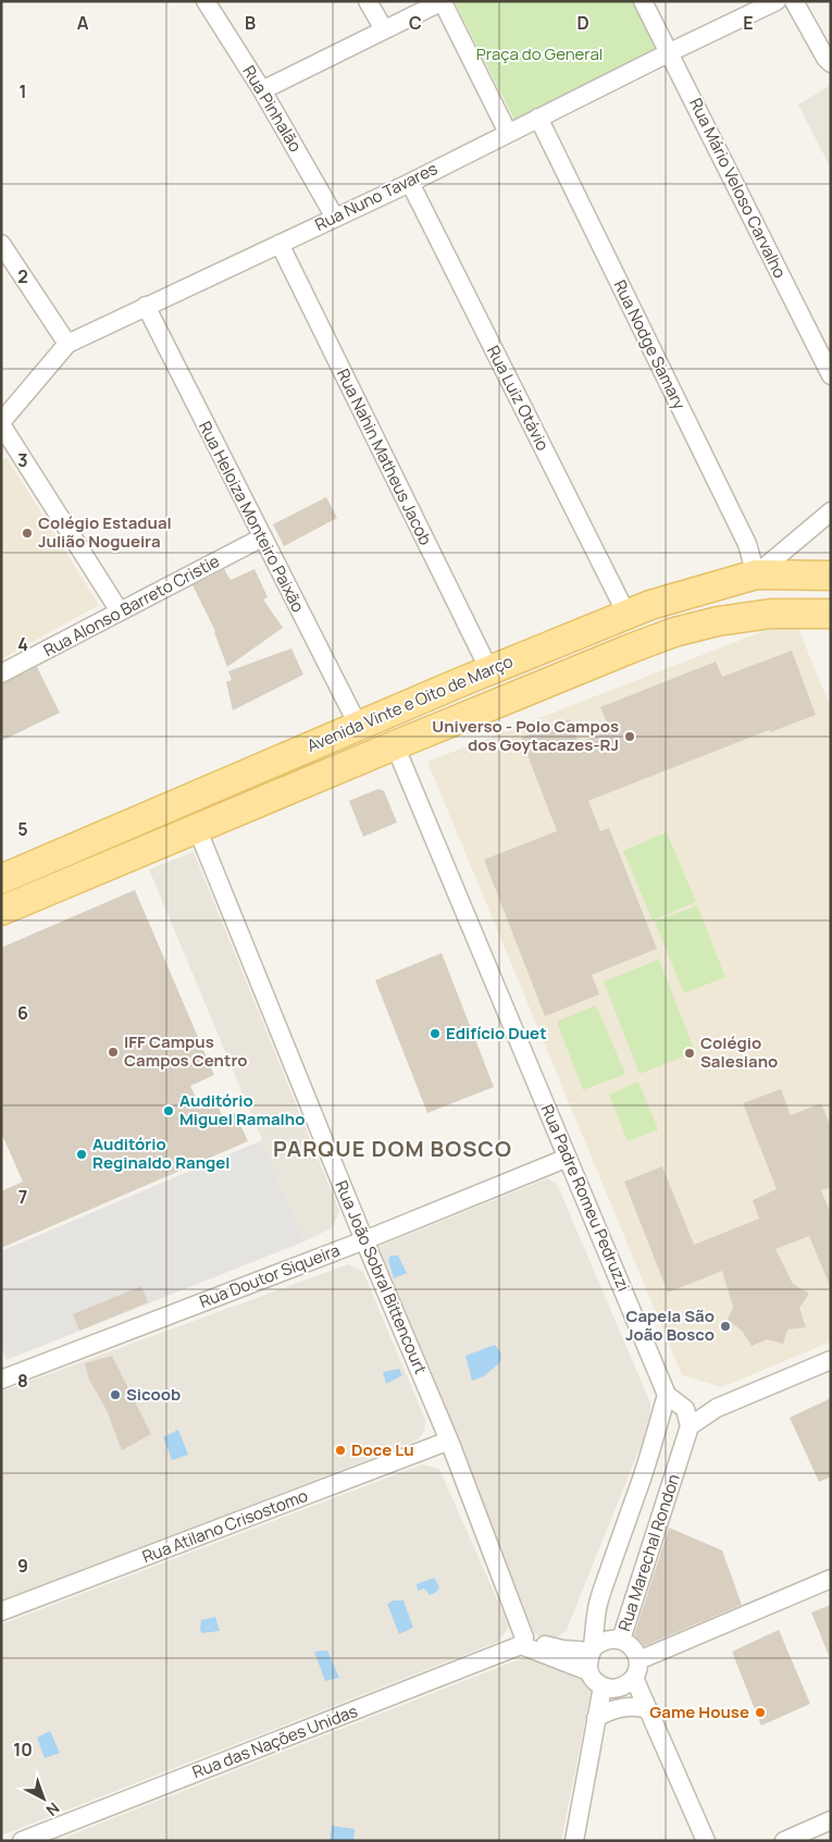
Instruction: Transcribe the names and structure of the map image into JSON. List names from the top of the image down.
{
  "streets": {
    "main road": ["Avenida Vinte e Oito de Março"],
    "street": [
      "Rua Pinhalão",
      "Rua Mário Veloso Carvalho",
      "Rua Nuno Tavares",
      "Rua Nodge Samary",
      "Rua Luiz Otávio",
      "Rua Nahin Matheus Jacob",
      "Rua Heloiza Monteiro Paixão",
      "Rua Alonso Barreto Cristie",
      "Rua Padre Romeu Pedruzzi",
      "Rua Doutor Siqueira",
      "Rua João Sobral Bittencourt",
      "Rua Atilano Crisostomo",
      "Rua Marechal Rondon",
      "Rua das Nações Unidas"
    ]
  },
  "crossings": [
    ["Rua Pinhalão", "Rua Nuno Tavares"],
    ["Rua Mário Veloso Carvalho", "Rua Nuno Tavares"],
    ["Rua Nuno Tavares", "Rua Nodge Samary"],
    ["Rua Nuno Tavares", "Rua Luiz Otávio"],
    ["Rua Nuno Tavares", "Rua Nahin Matheus Jacob"],
    ["Rua Nuno Tavares", "Rua Heloiza Monteiro Paixão"],
    ["Rua Nodge Samary", "Avenida Vinte e Oito de Março"],
    ["Rua Luiz Otávio", "Avenida Vinte e Oito de Março"],
    ["Rua Nahin Matheus Jacob", "Avenida Vinte e Oito de Março"],
    ["Rua Heloiza Monteiro Paixão", "Rua Alonso Barreto Cristie"],
    ["Rua Heloiza Monteiro Paixão", "Avenida Vinte e Oito de Março"],
    ["Avenida Vinte e Oito de Março", "Rua Padre Romeu Pedruzzi"],
    ["Avenida Vinte e Oito de Março", "Rua João Sobral Bittencourt"],
    ["Rua Padre Romeu Pedruzzi", "Rua Doutor Siqueira"],
    ["Rua Doutor Siqueira", "Rua João Sobral Bittencourt"],
    ["Rua João Sobral Bittencourt", "Rua Atilano Crisostomo"],
    ["Rua João Sobral Bittencourt", "Rua das Nações Unidas"]
  ],
  "districts": ["PARQUE DOM BOSCO"],
  "parks": ["Praça do General"],
  "places": [
    "Colégio Estadual Julião Nogueira",
    "Universo - Polo Campos dos Goytacazes-RJ",
    "Edifício Duet",
    "IFF Campus Campos Centro",
    "Colégio Salesiano",
    "Auditório Miguel Ramalho",
    "Auditório Reginaldo Rangel",
    "Capela São João Bosco",
    "Sicoob",
    "Doce Lu",
    "Game House"
  ],
  "north": "bottom right",
  "grid": {
    "columns": [
      "A",
      "B",
      "C",
      "D",
      "E"
    ],
    "rows": [
      "1",
      "2",
      "3",
      "4",
      "5",
      "6",
      "7",
      "8",
      "9",
      "10"
    ]
  }
}
